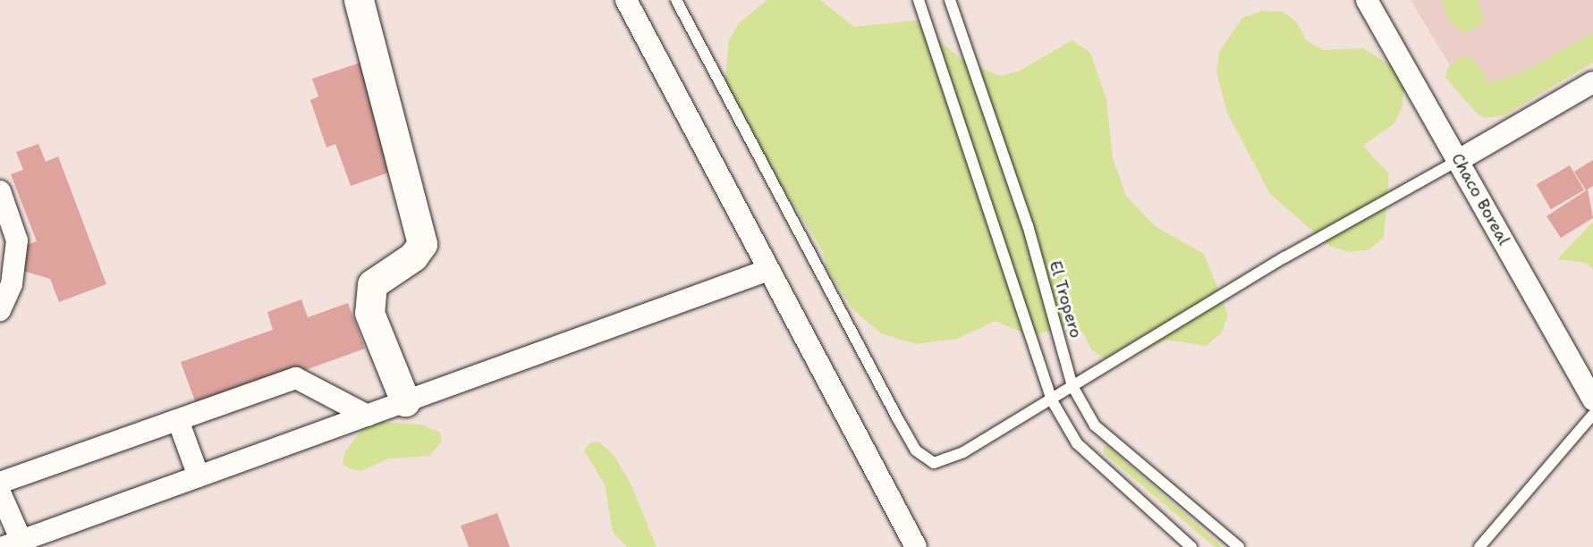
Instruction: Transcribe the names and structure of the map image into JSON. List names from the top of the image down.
{
  "streets": {
    "street": ["Chaco Boreal"],
    "lane": ["El Tropero"]
  }
}
